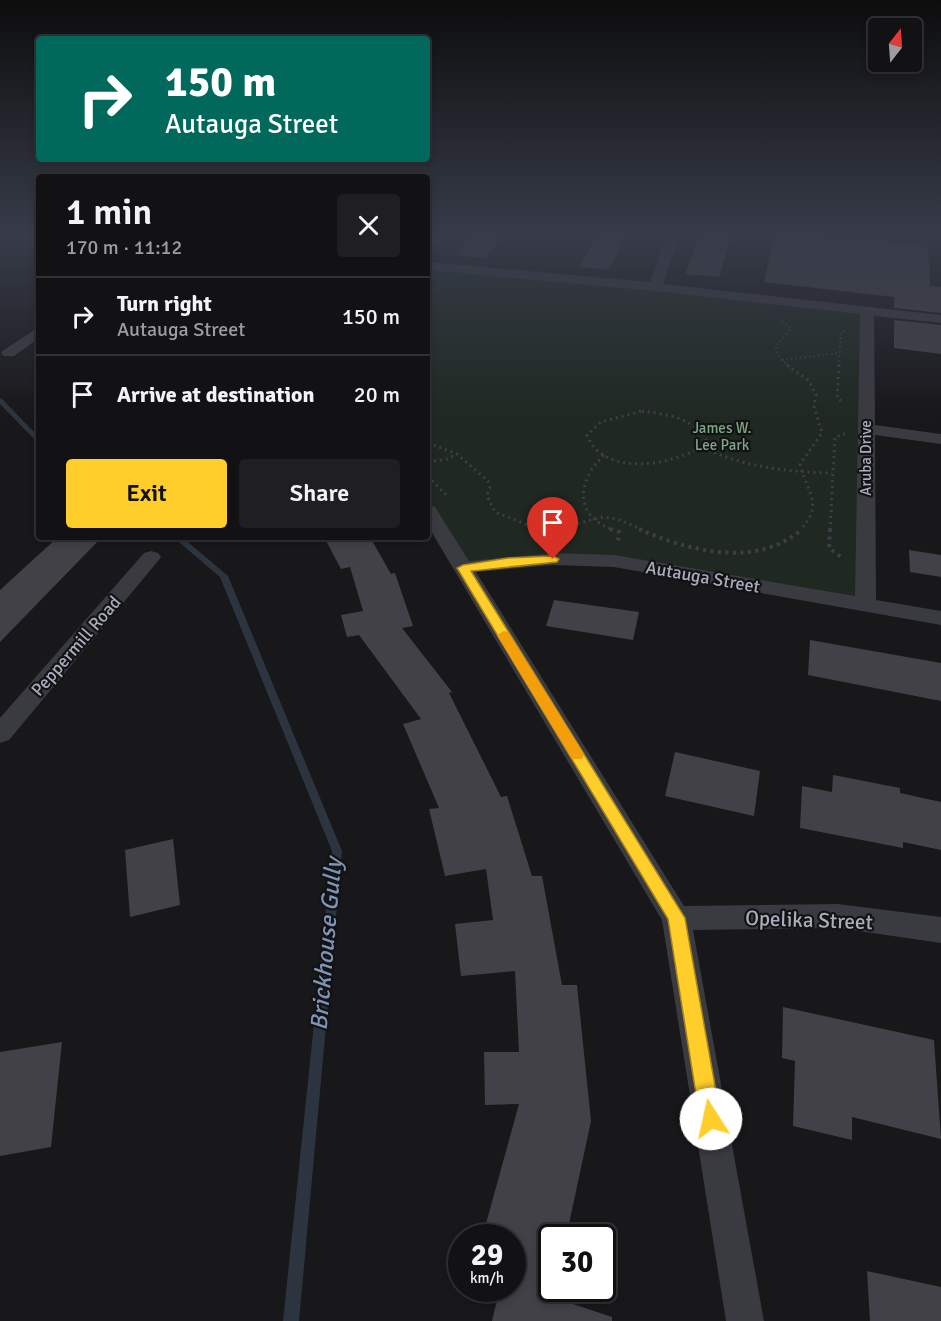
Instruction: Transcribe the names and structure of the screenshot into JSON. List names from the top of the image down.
{
  "streets": {
    "street": [
      "Aruba Drive",
      "Autauga Street",
      "Peppermill Road",
      "Opelika Street"
    ]
  },
  "crossings": [
    ["Aruba Drive", "Autauga Street"]
  ],
  "water": ["Brickhouse Gully"],
  "parks": ["James W. Lee Park"],
  "north": "top",
  "page": {
    "turn": ["150 m", "Autauga Street"],
    "heading": ["1 min", "170 m · 11:12"],
    "list": [
      {
        "name": "Turn right",
        "note": "Autauga Street",
        "value": "150 m"
      },
      {
        "name": "Arrive at destination",
        "value": "20 m"
      }
    ],
    "buttons": ["Exit", "Share"],
    "speed": "29 km/h",
    "limit": "30"
  }
}
